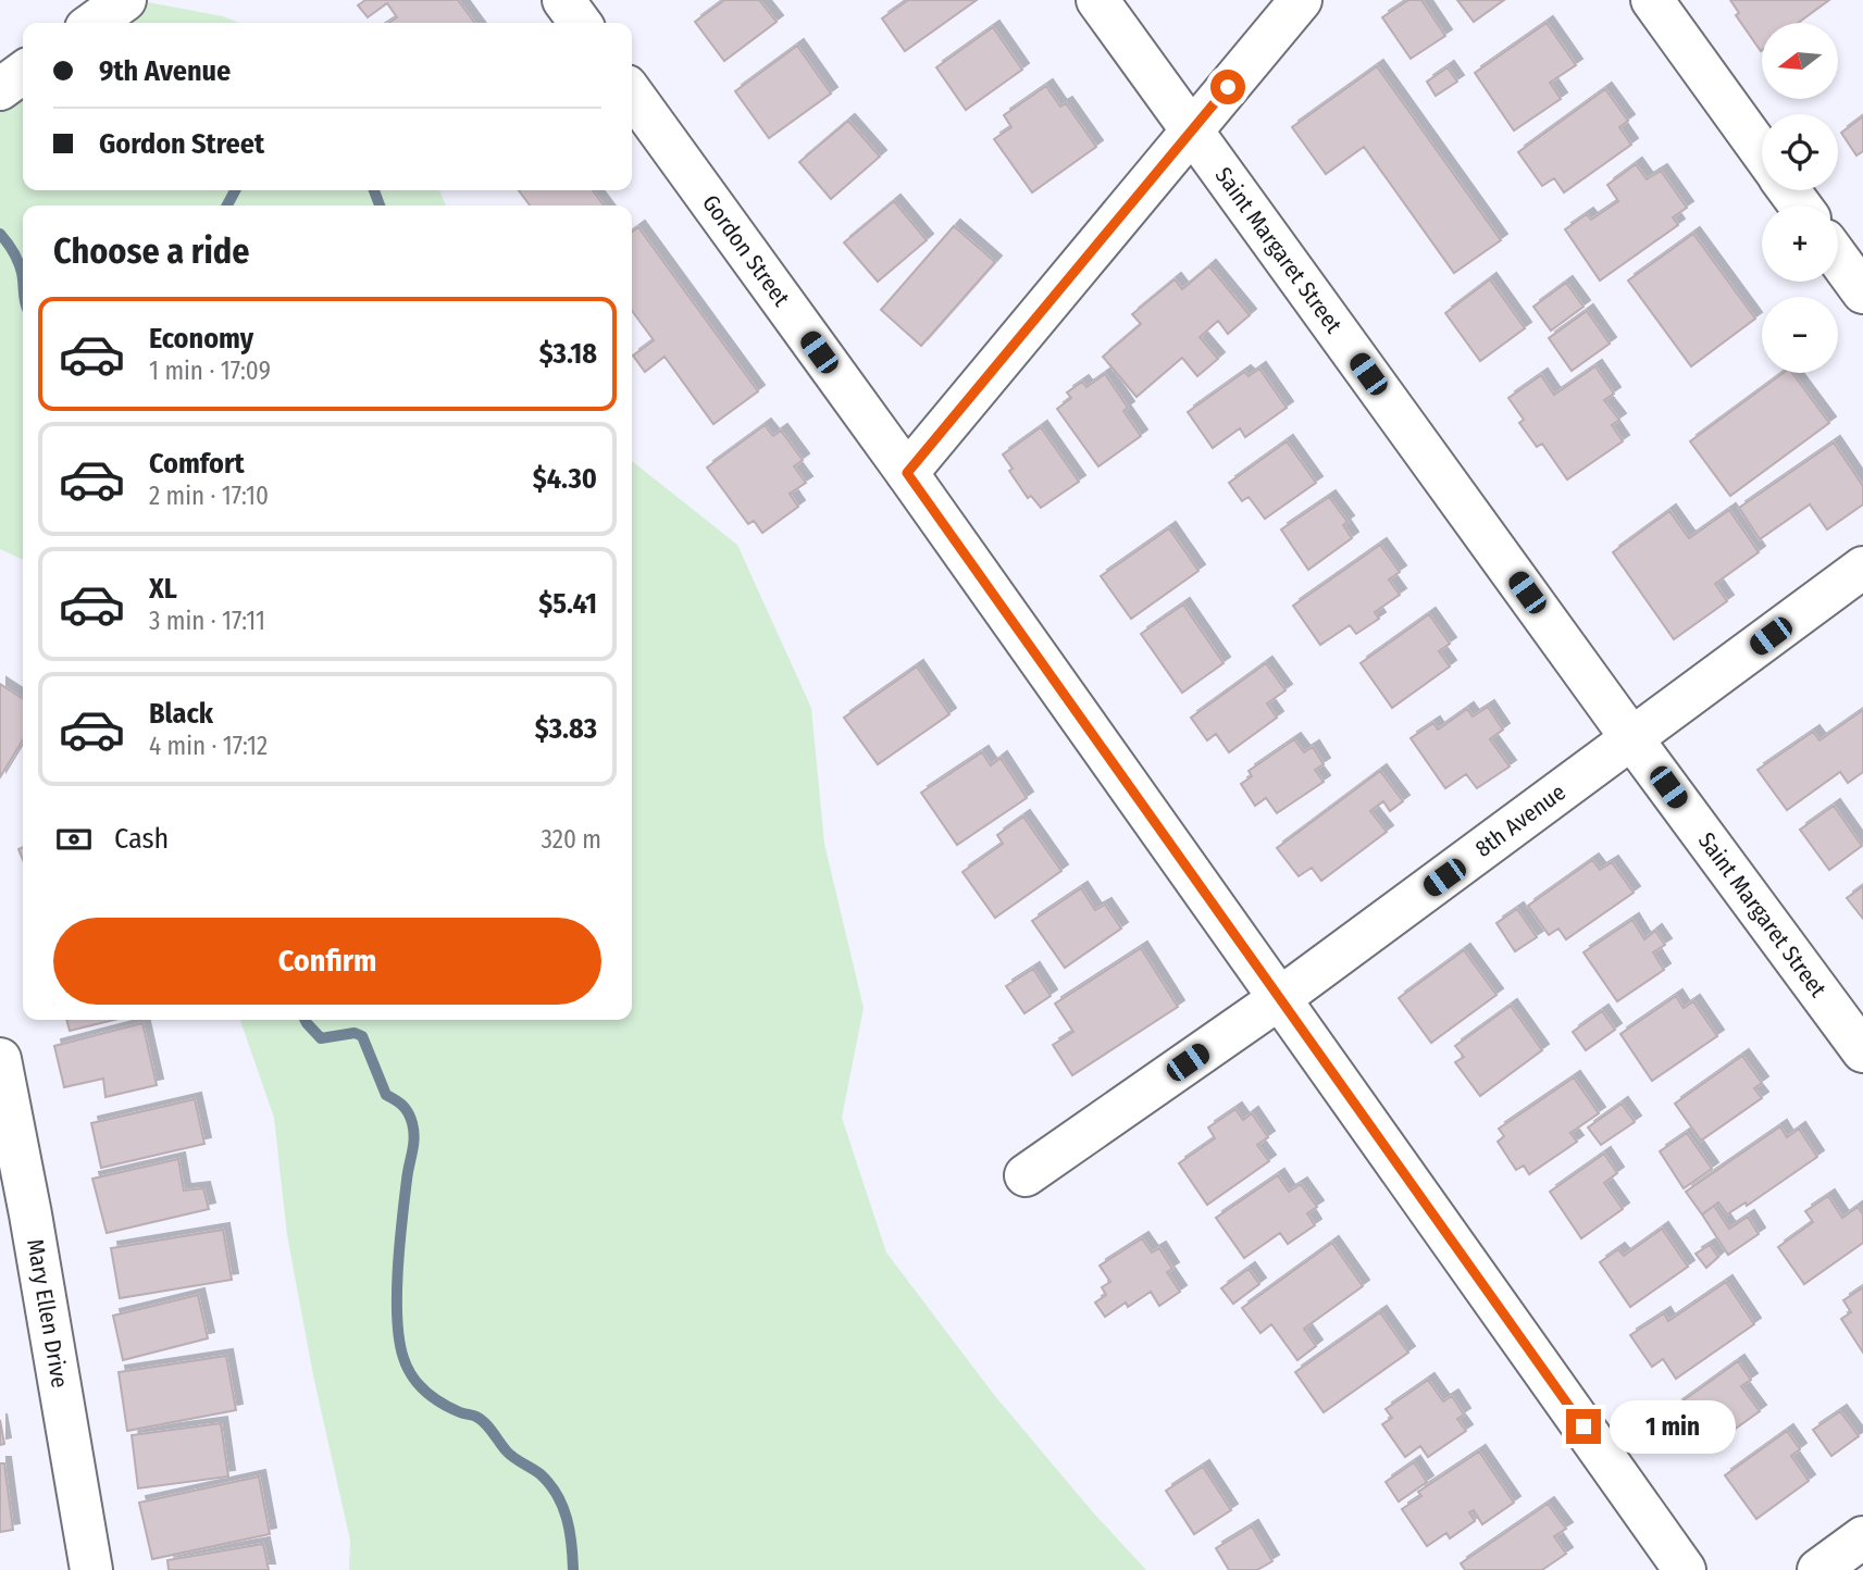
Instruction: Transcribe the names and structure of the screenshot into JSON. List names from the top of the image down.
{
  "streets": {
    "street": [
      "Saint Margaret Street",
      "Gordon Street",
      "8th Avenue",
      "Mary Ellen Drive"
    ]
  },
  "crossings": [
    ["Saint Margaret Street", "8th Avenue"],
    ["Gordon Street", "8th Avenue"]
  ],
  "north": "left",
  "page": {
    "map_buttons": ["+", "−"],
    "banner": ["9th Avenue", "Gordon Street"],
    "heading": "Choose a ride",
    "list": [
      {
        "name": "Economy",
        "note": "1 min · 17:09",
        "value": "$3.18"
      },
      {
        "name": "Comfort",
        "note": "2 min · 17:10",
        "value": "$4.30"
      },
      {
        "name": "XL",
        "note": "3 min · 17:11",
        "value": "$5.41"
      },
      {
        "name": "Black",
        "note": "4 min · 17:12",
        "value": "$3.83"
      }
    ],
    "pay": ["Cash", "320 m"],
    "buttons": "Confirm",
    "bubble": "1 min"
  }
}
